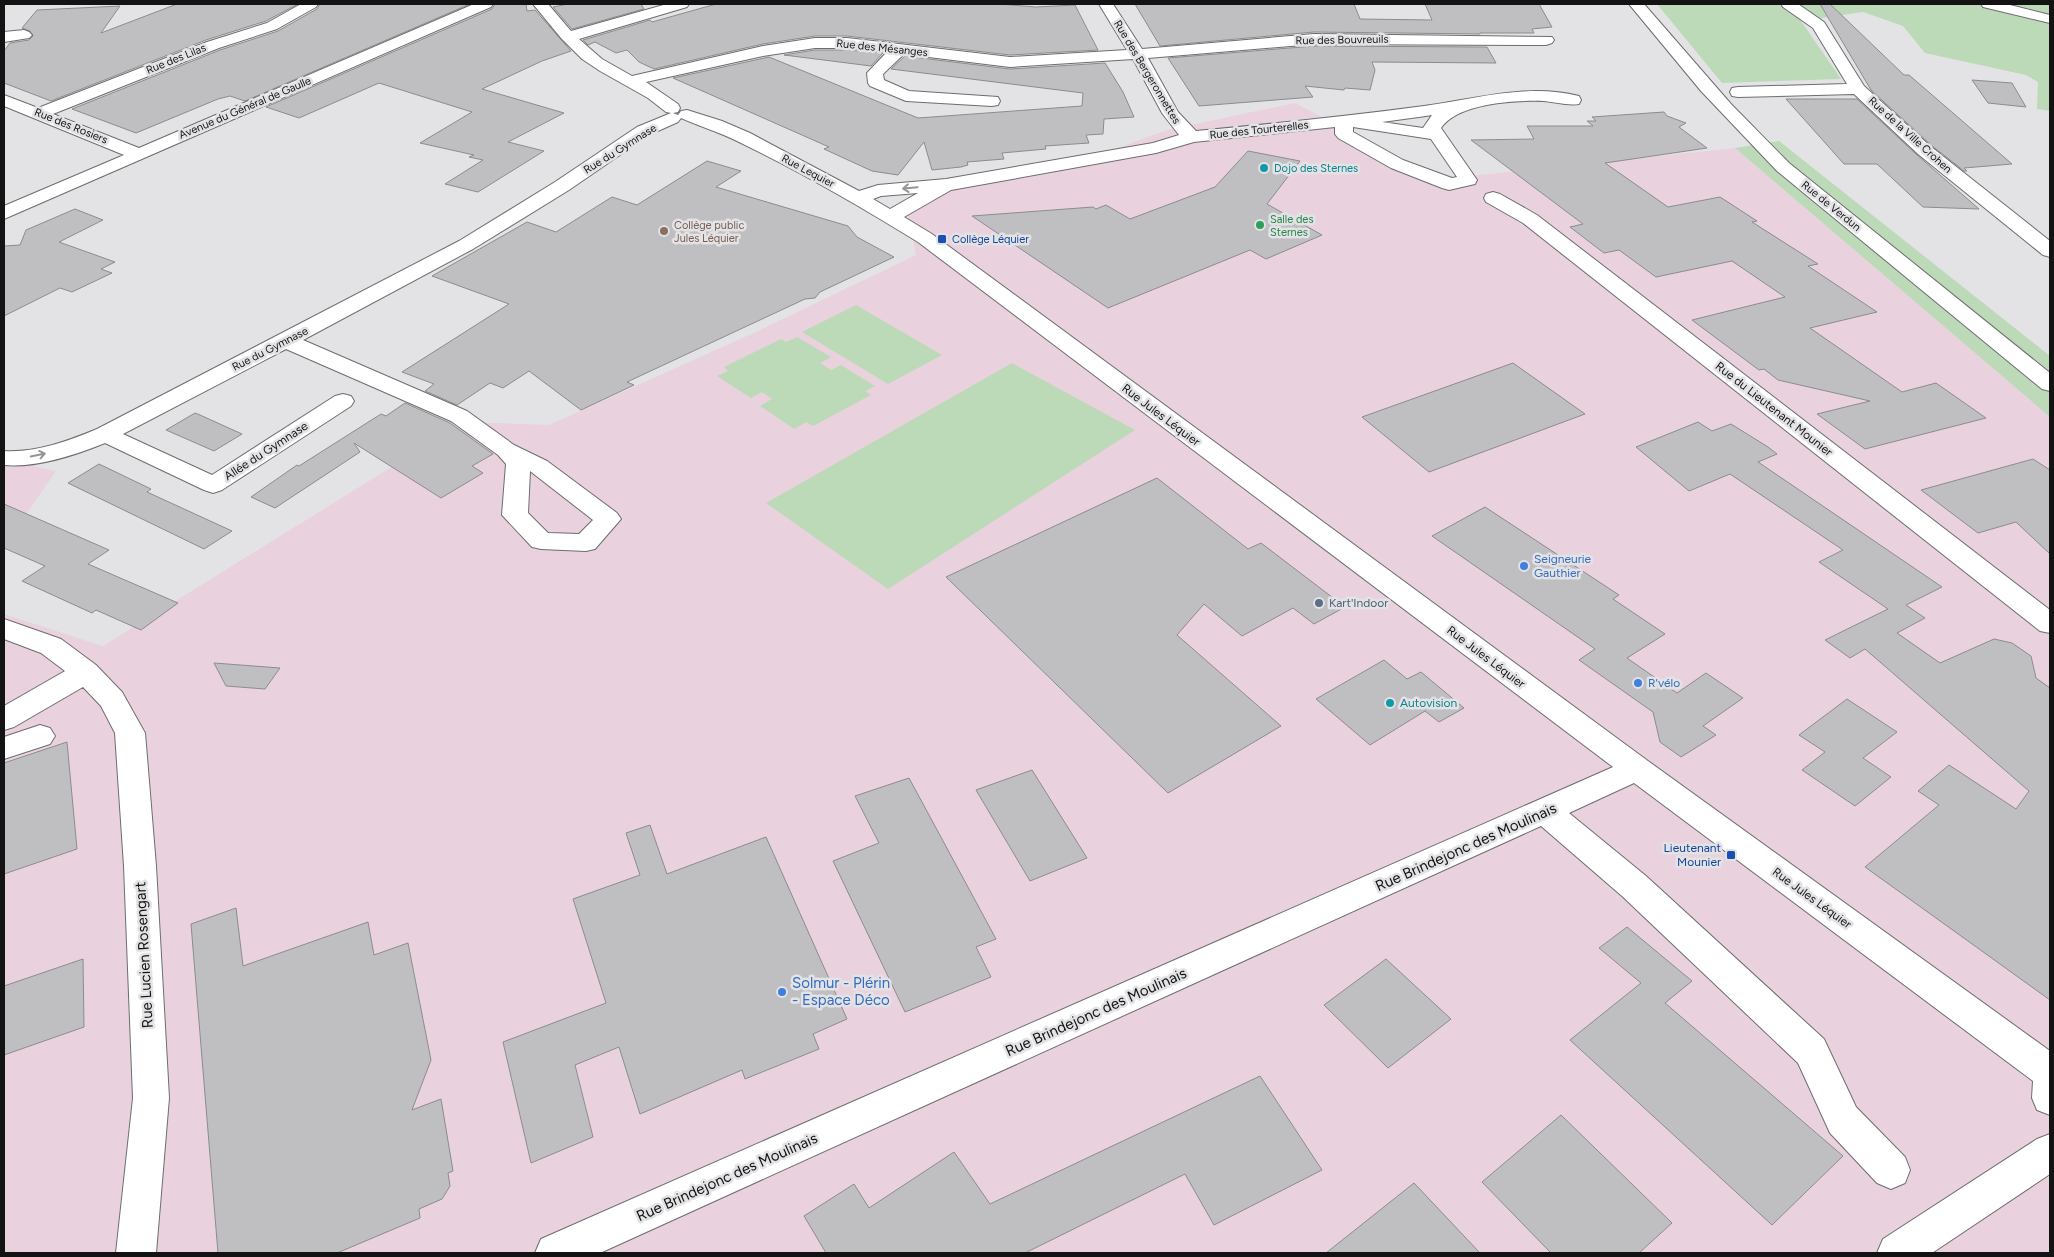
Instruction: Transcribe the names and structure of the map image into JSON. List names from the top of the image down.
{
  "streets": {
    "street": [
      "Rue des Bouvreuils",
      "Rue des Mésanges",
      "Rue des Lilas",
      "Rue des Bergeronnettes",
      "Avenue du Général de Gaulle",
      "Rue des Rosiers",
      "Rue des Tourterelles",
      "Rue de la Ville Crohen",
      "Rue du Gymnase",
      "Rue Lequier",
      "Rue de Verdun",
      "Rue du Lieutenant Mounier",
      "Rue Jules Léquier",
      "Allée du Gymnase",
      "Rue Brindejonc des Moulinais",
      "Rue Lucien Rosengart"
    ]
  },
  "crossings": [
    ["Rue des Bouvreuils", "Rue des Mésanges"],
    ["Rue des Bouvreuils", "Rue des Bergeronnettes"],
    ["Rue des Mésanges", "Rue des Bergeronnettes"],
    ["Rue des Mésanges", "Rue Lequier"],
    ["Rue des Lilas", "Rue des Rosiers"],
    ["Rue des Bergeronnettes", "Rue des Tourterelles"],
    ["Avenue du Général de Gaulle", "Rue des Rosiers"],
    ["Rue des Tourterelles", "Rue Lequier"],
    ["Rue du Gymnase", "Rue Lequier"],
    ["Rue du Gymnase", "Allée du Gymnase"],
    ["Rue Lequier", "Rue Jules Léquier"],
    ["Rue Jules Léquier", "Rue Brindejonc des Moulinais"]
  ],
  "places": {
    "other": [
      "Dojo des Sternes",
      "Salle des Sternes",
      "Collège public Jules Léquier",
      "Seigneurie Gauthier",
      "Kart'Indoor",
      "R'vélo",
      "Autovision",
      "Solmur - Plérin - Espace Déco"
    ],
    "transit": ["Collège Léquier", "Lieutenant Mounier"]
  }
}
